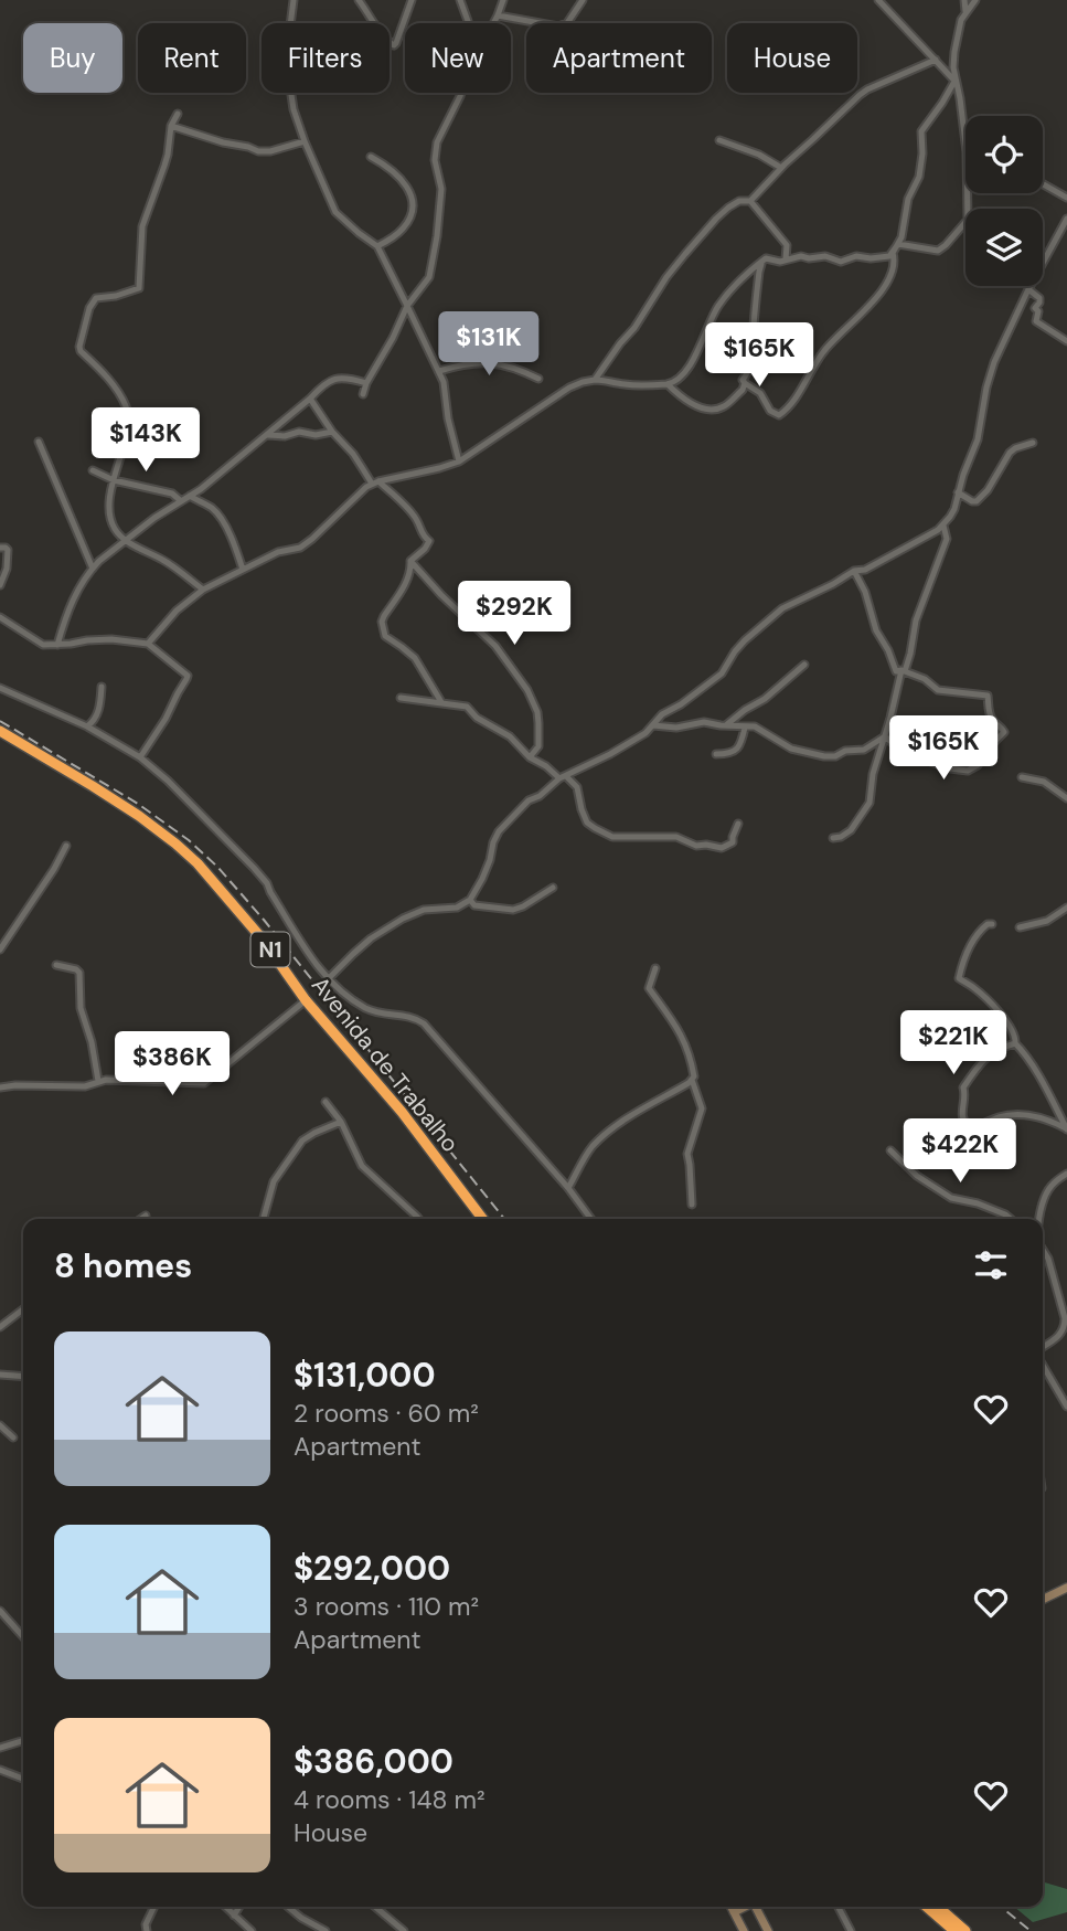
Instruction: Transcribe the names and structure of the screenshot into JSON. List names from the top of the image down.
{
  "streets": {
    "highway": ["N1", "Avenida de Trabalho"]
  },
  "page": {
    "chip": [
      "Buy",
      "Rent",
      "Filters",
      "New",
      "Apartment",
      "House"
    ],
    "price": [
      "$131K",
      "$165K",
      "$143K",
      "$292K",
      "$165K",
      "$221K",
      "$386K",
      "$422K"
    ],
    "heading": "8 homes",
    "list": [
      {
        "name": "$131,000",
        "note": "2 rooms · 60 m² · Apartment"
      },
      {
        "name": "$292,000",
        "note": "3 rooms · 110 m² · Apartment"
      },
      {
        "name": "$386,000",
        "note": "4 rooms · 148 m² · House"
      }
    ]
  }
}
